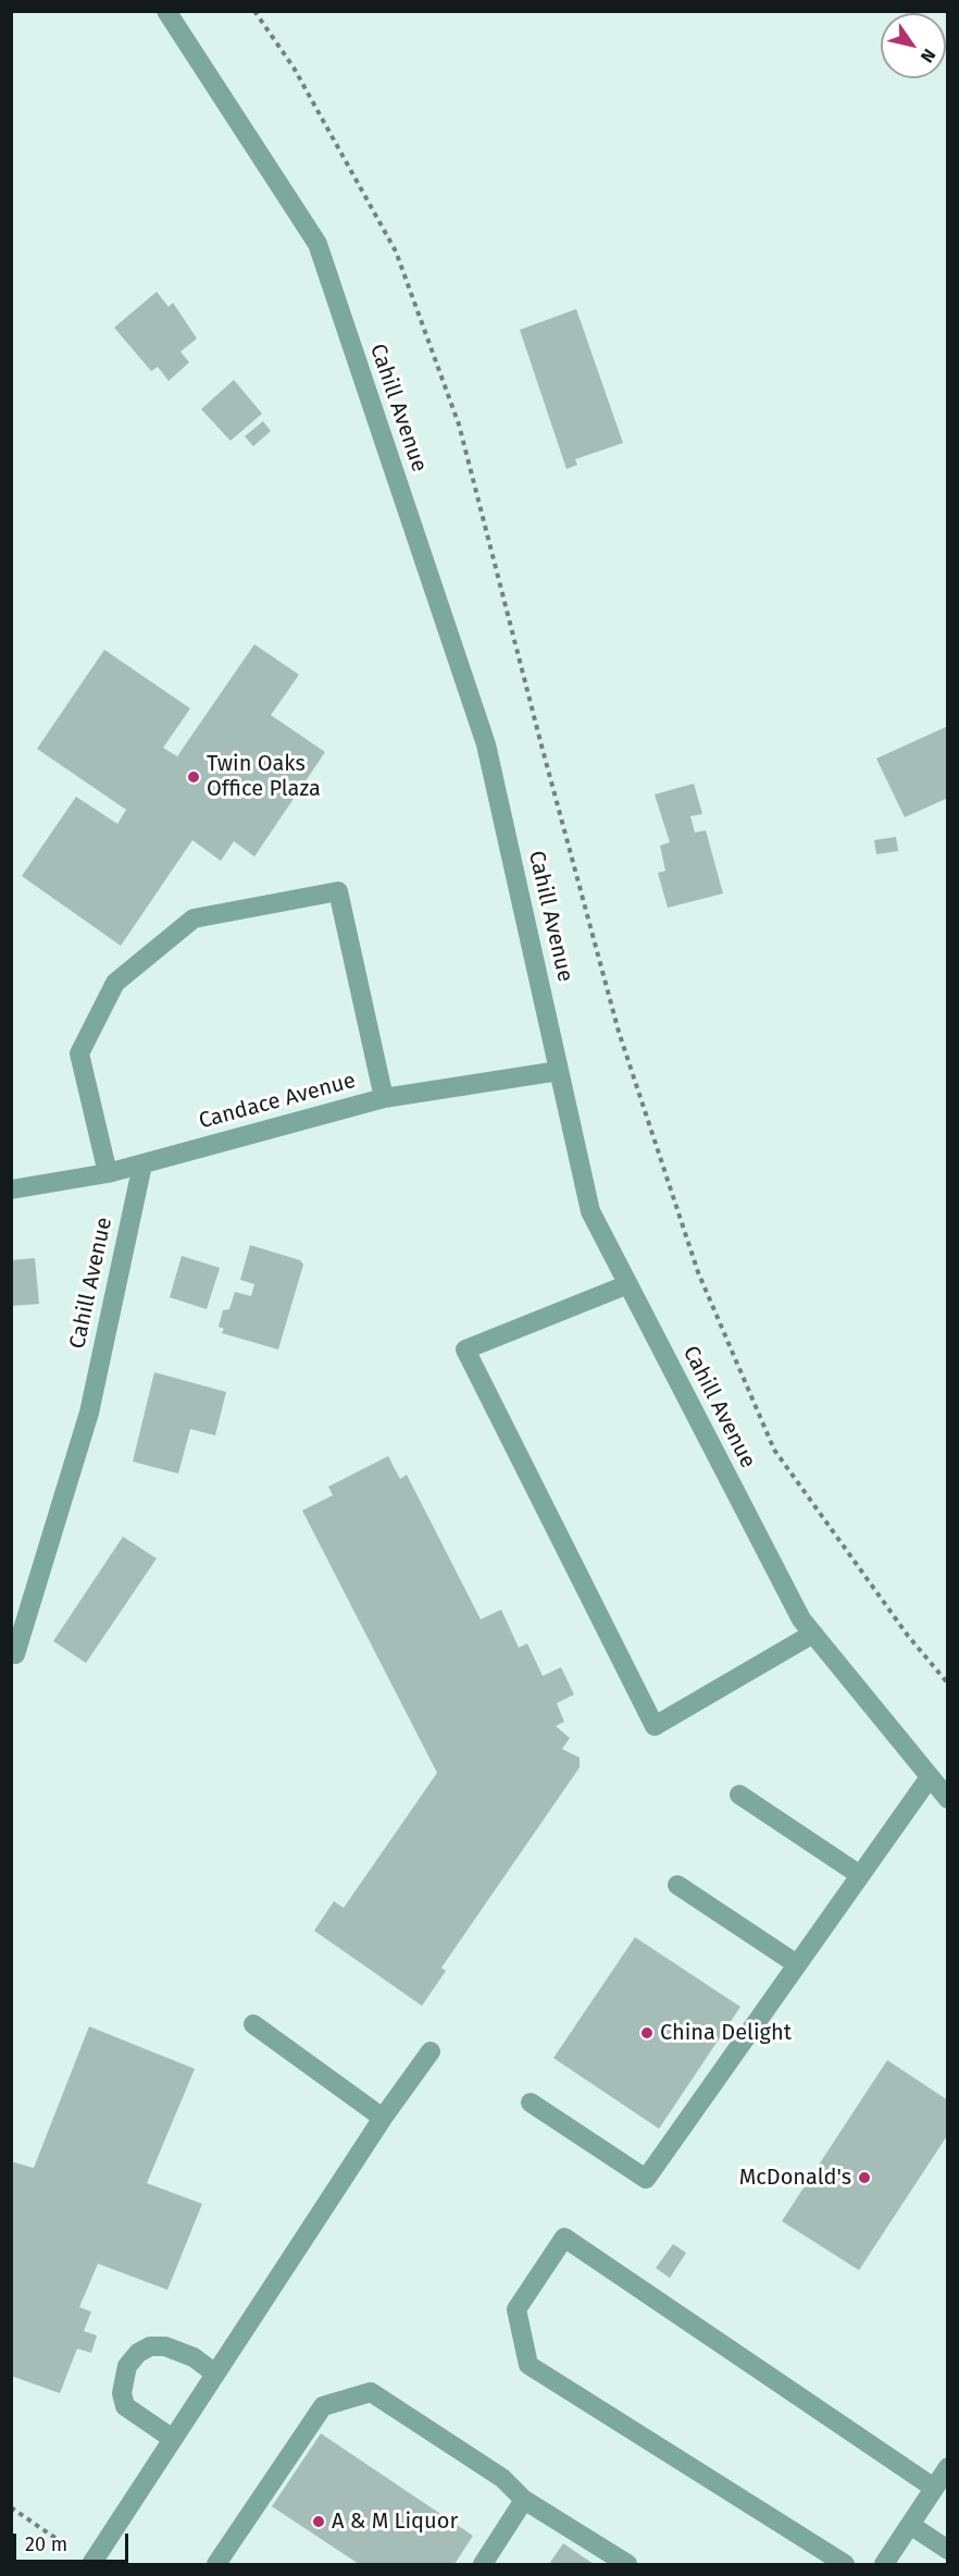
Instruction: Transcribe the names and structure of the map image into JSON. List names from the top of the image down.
{
  "streets": {
    "street": ["Cahill Avenue", "Candace Avenue"]
  },
  "crossings": [
    ["Cahill Avenue", "Candace Avenue"]
  ],
  "places": [
    "Twin Oaks Office Plaza",
    "China Delight",
    "McDonald's",
    "A & M Liquor"
  ],
  "scale_bar": "20 m",
  "north": "bottom right"
}
